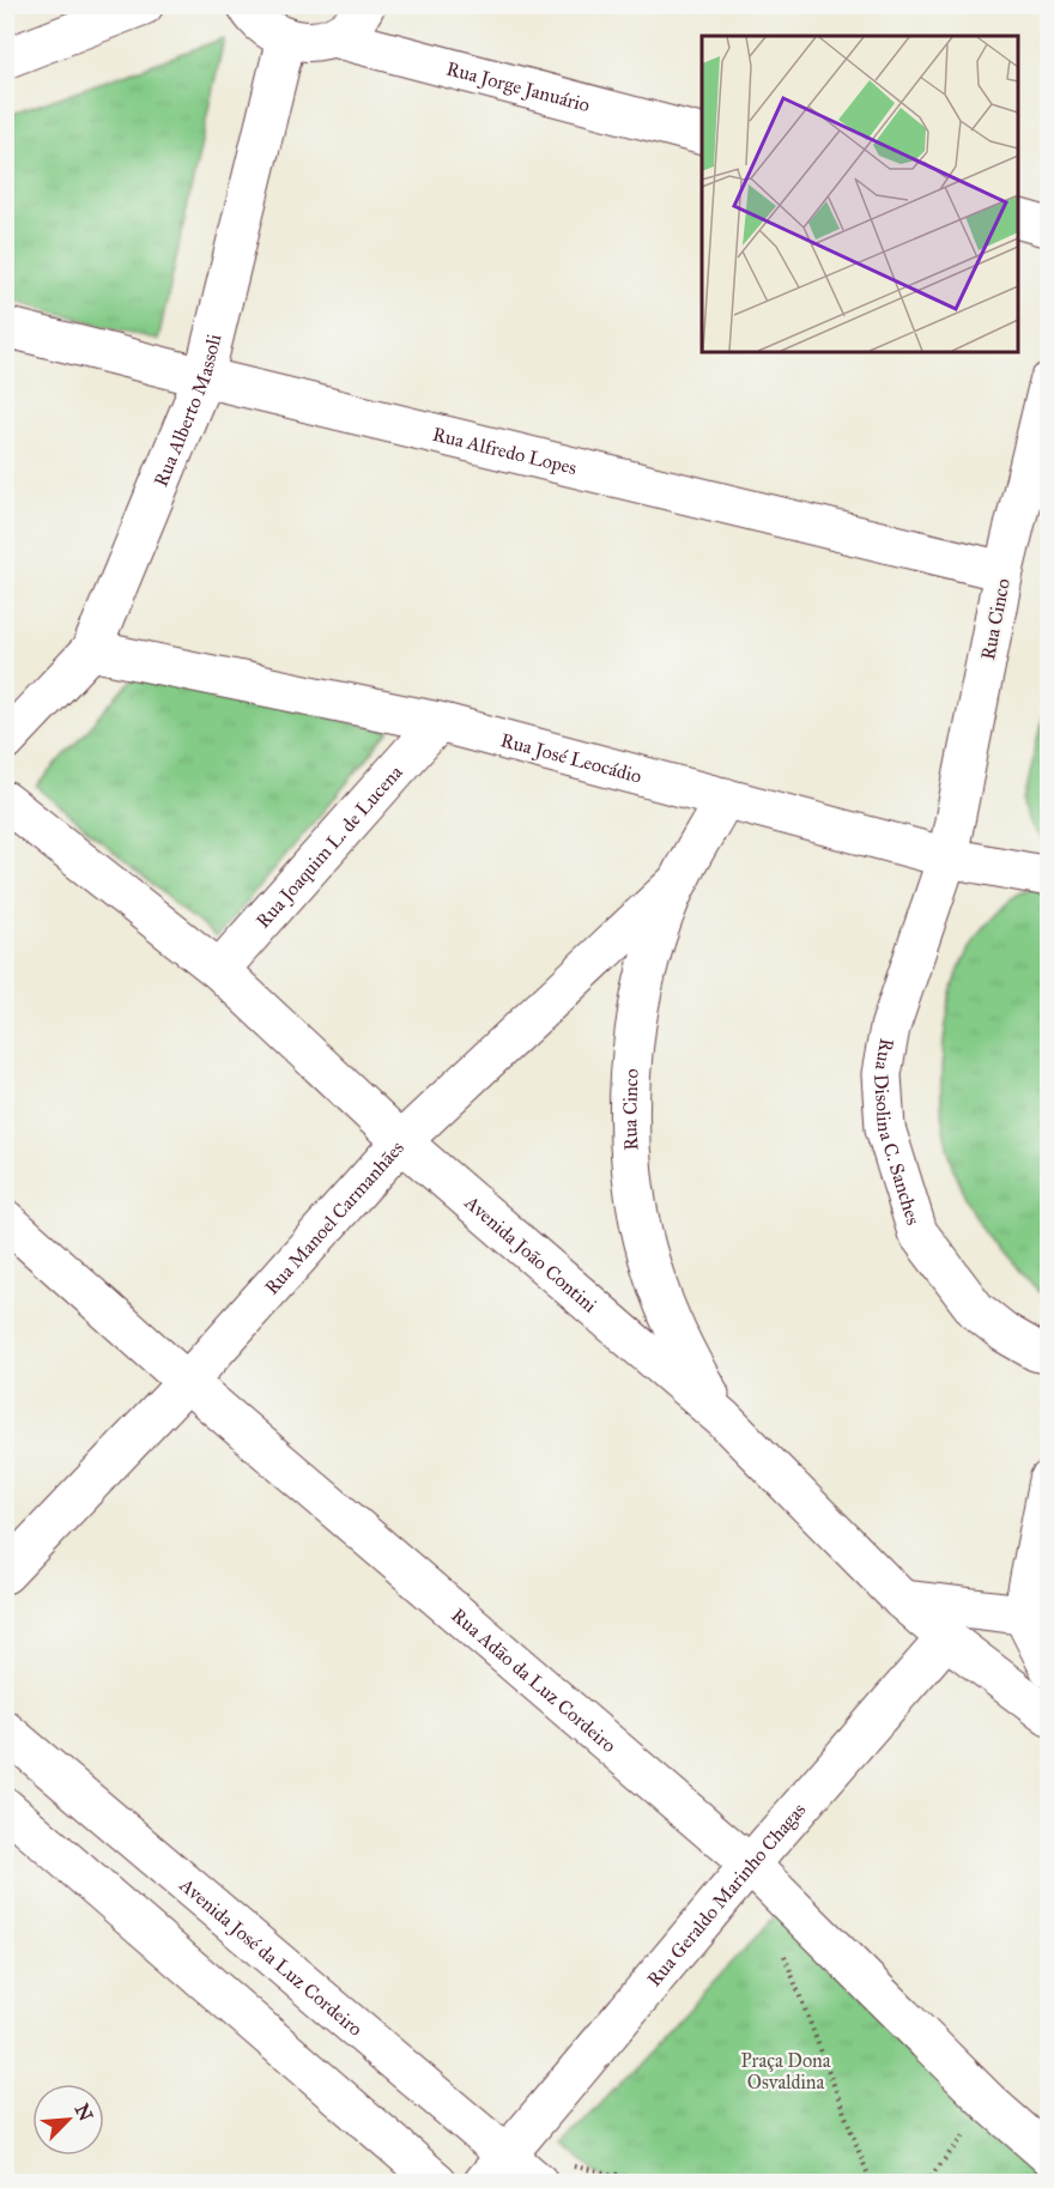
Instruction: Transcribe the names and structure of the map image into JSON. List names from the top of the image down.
{
  "streets": {
    "street": [
      "Rua Jorge Januário",
      "Rua Alberto Massoli",
      "Rua Alfredo Lopes",
      "Rua Cinco",
      "Rua José Leocádio",
      "Rua Joaquim L. de Lucena",
      "Rua Disolina C. Sanches",
      "Rua Manoel Carmanhães",
      "Avenida João Contini",
      "Rua Adão da Luz Cordeiro",
      "Rua Geraldo Marinho Chagas",
      "Avenida José da Luz Cordeiro"
    ]
  },
  "crossings": [
    ["Rua Jorge Januário", "Rua Alberto Massoli"],
    ["Rua Alberto Massoli", "Rua Alfredo Lopes"],
    ["Rua Alberto Massoli", "Rua José Leocádio"],
    ["Rua Alfredo Lopes", "Rua Cinco"],
    ["Rua Cinco", "Rua José Leocádio"],
    ["Rua Cinco", "Rua Disolina C. Sanches"],
    ["Rua Cinco", "Rua Manoel Carmanhães"],
    ["Rua Cinco", "Avenida João Contini"],
    ["Rua José Leocádio", "Rua Joaquim L. de Lucena"],
    ["Rua José Leocádio", "Rua Disolina C. Sanches"],
    ["Rua Joaquim L. de Lucena", "Avenida João Contini"],
    ["Rua Manoel Carmanhães", "Avenida João Contini"],
    ["Rua Manoel Carmanhães", "Rua Adão da Luz Cordeiro"],
    ["Avenida João Contini", "Rua Geraldo Marinho Chagas"],
    ["Rua Adão da Luz Cordeiro", "Rua Geraldo Marinho Chagas"],
    ["Rua Geraldo Marinho Chagas", "Avenida José da Luz Cordeiro"]
  ],
  "parks": ["Praça Dona Osvaldina"],
  "north": "top right"
}
